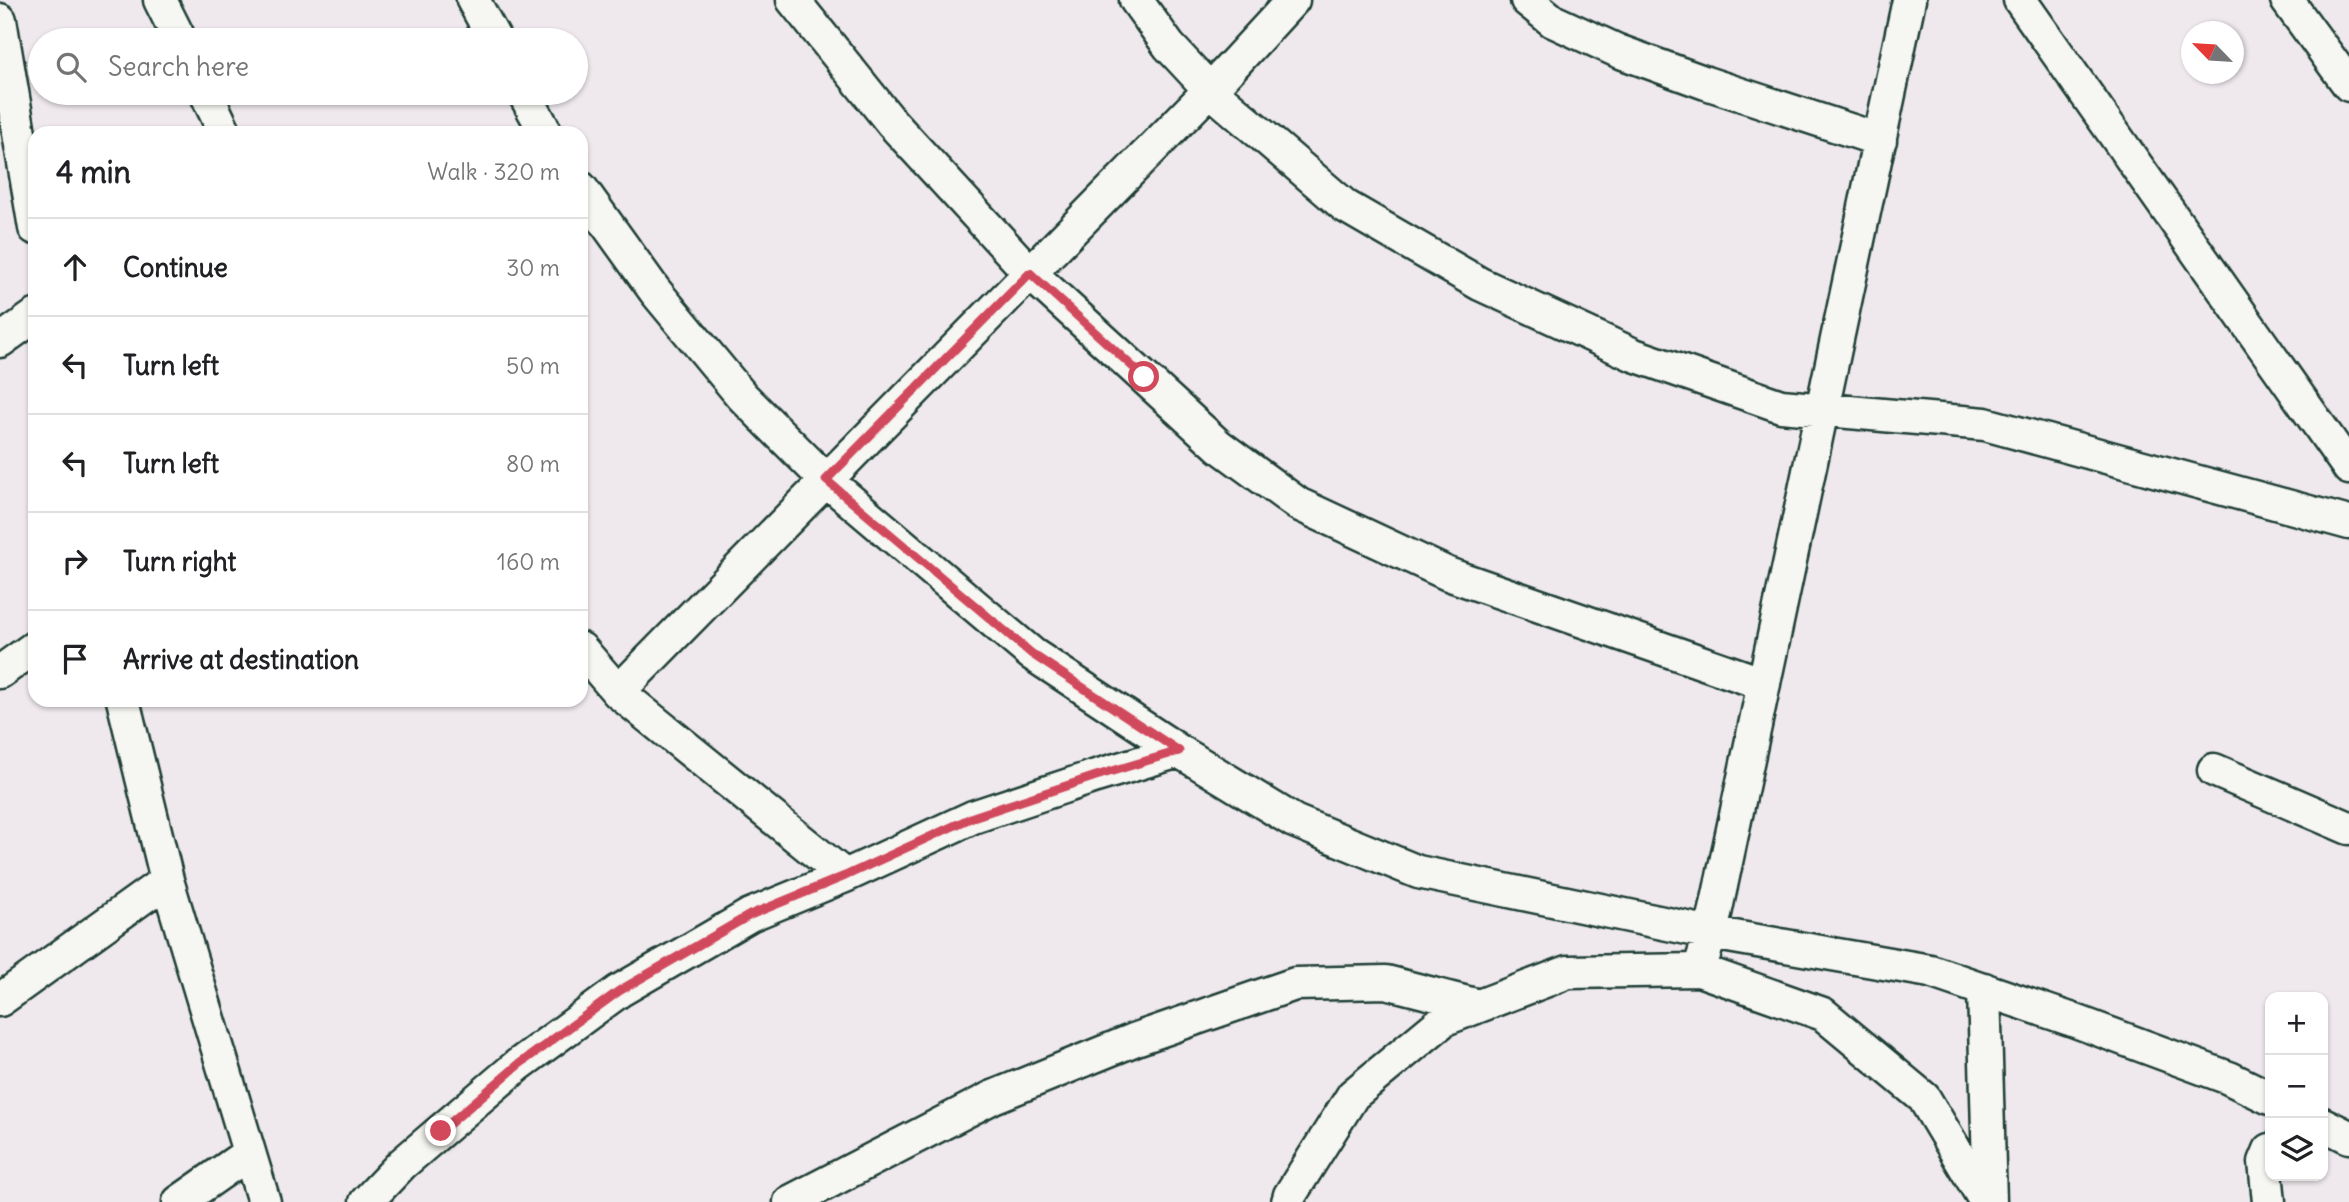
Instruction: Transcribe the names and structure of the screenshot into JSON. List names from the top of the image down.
{
  "north": "top left",
  "page": {
    "search": "Search here",
    "heading": ["4 min", "Walk · 320 m"],
    "list": [
      ["Continue", "30 m"],
      ["Turn left", "50 m"],
      ["Turn left", "80 m"],
      ["Turn right", "160 m"],
      "Arrive at destination"
    ],
    "map_buttons": ["+", "−"]
  }
}
